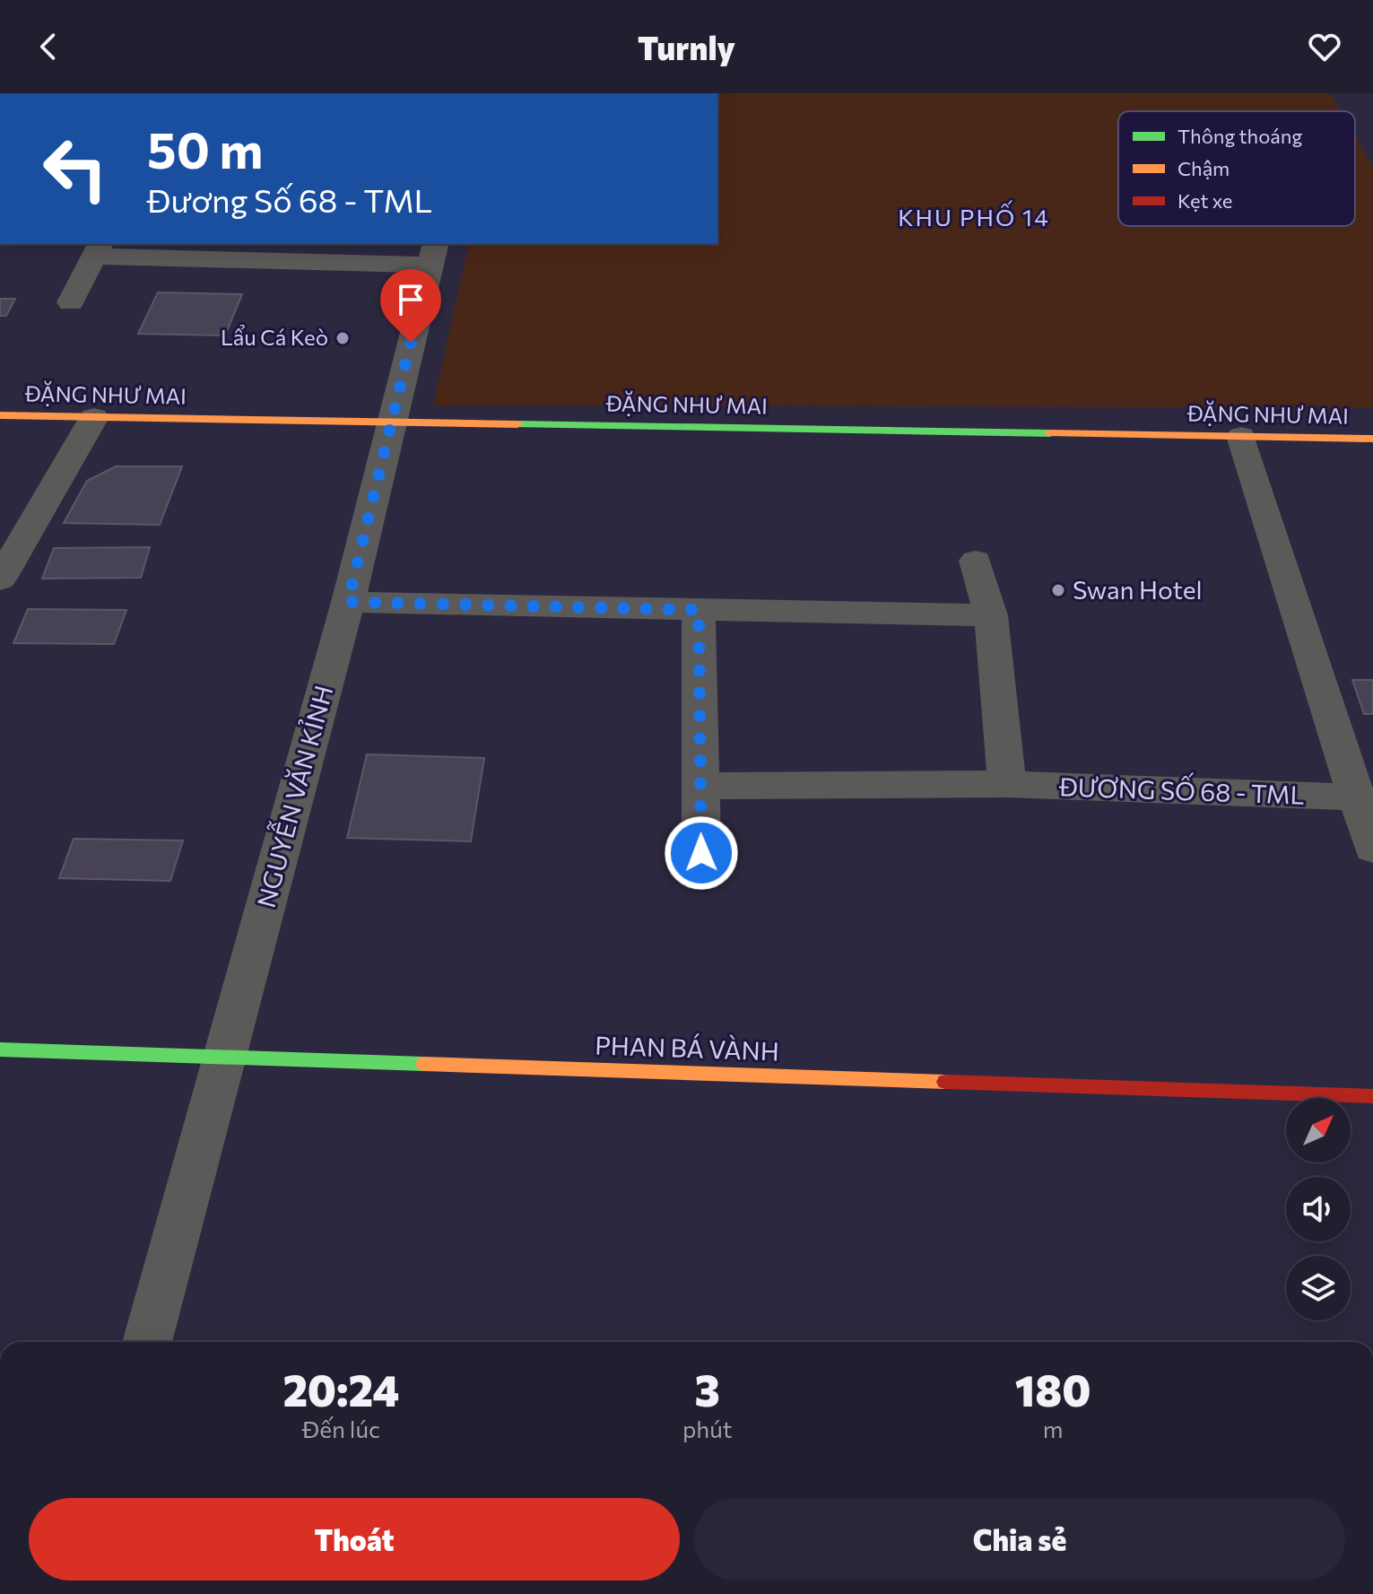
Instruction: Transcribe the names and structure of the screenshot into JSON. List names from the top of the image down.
{
  "streets": {
    "street": [
      "ĐẶNG NHƯ MAI",
      "ĐƯƠNG SỐ 68 - TML",
      "NGUYỄN VĂN KỈNH",
      "PHAN BÁ VÀNH"
    ]
  },
  "crossings": [
    ["ĐẶNG NHƯ MAI", "NGUYỄN VĂN KỈNH"],
    ["NGUYỄN VĂN KỈNH", "PHAN BÁ VÀNH"]
  ],
  "districts": ["KHU PHỐ 14"],
  "places": ["Lẩu Cá Keò", "Swan Hotel"],
  "legend": ["Thông thoáng", "Chậm", "Kẹt xe"],
  "north": "top right",
  "page": {
    "header": "Turnly",
    "turn": ["50 m", "Đương Số 68 - TML"],
    "eta": [
      "20:24",
      "Đến lúc",
      "3",
      "phút",
      "180",
      "m"
    ],
    "buttons": ["Thoát", "Chia sẻ"]
  }
}
